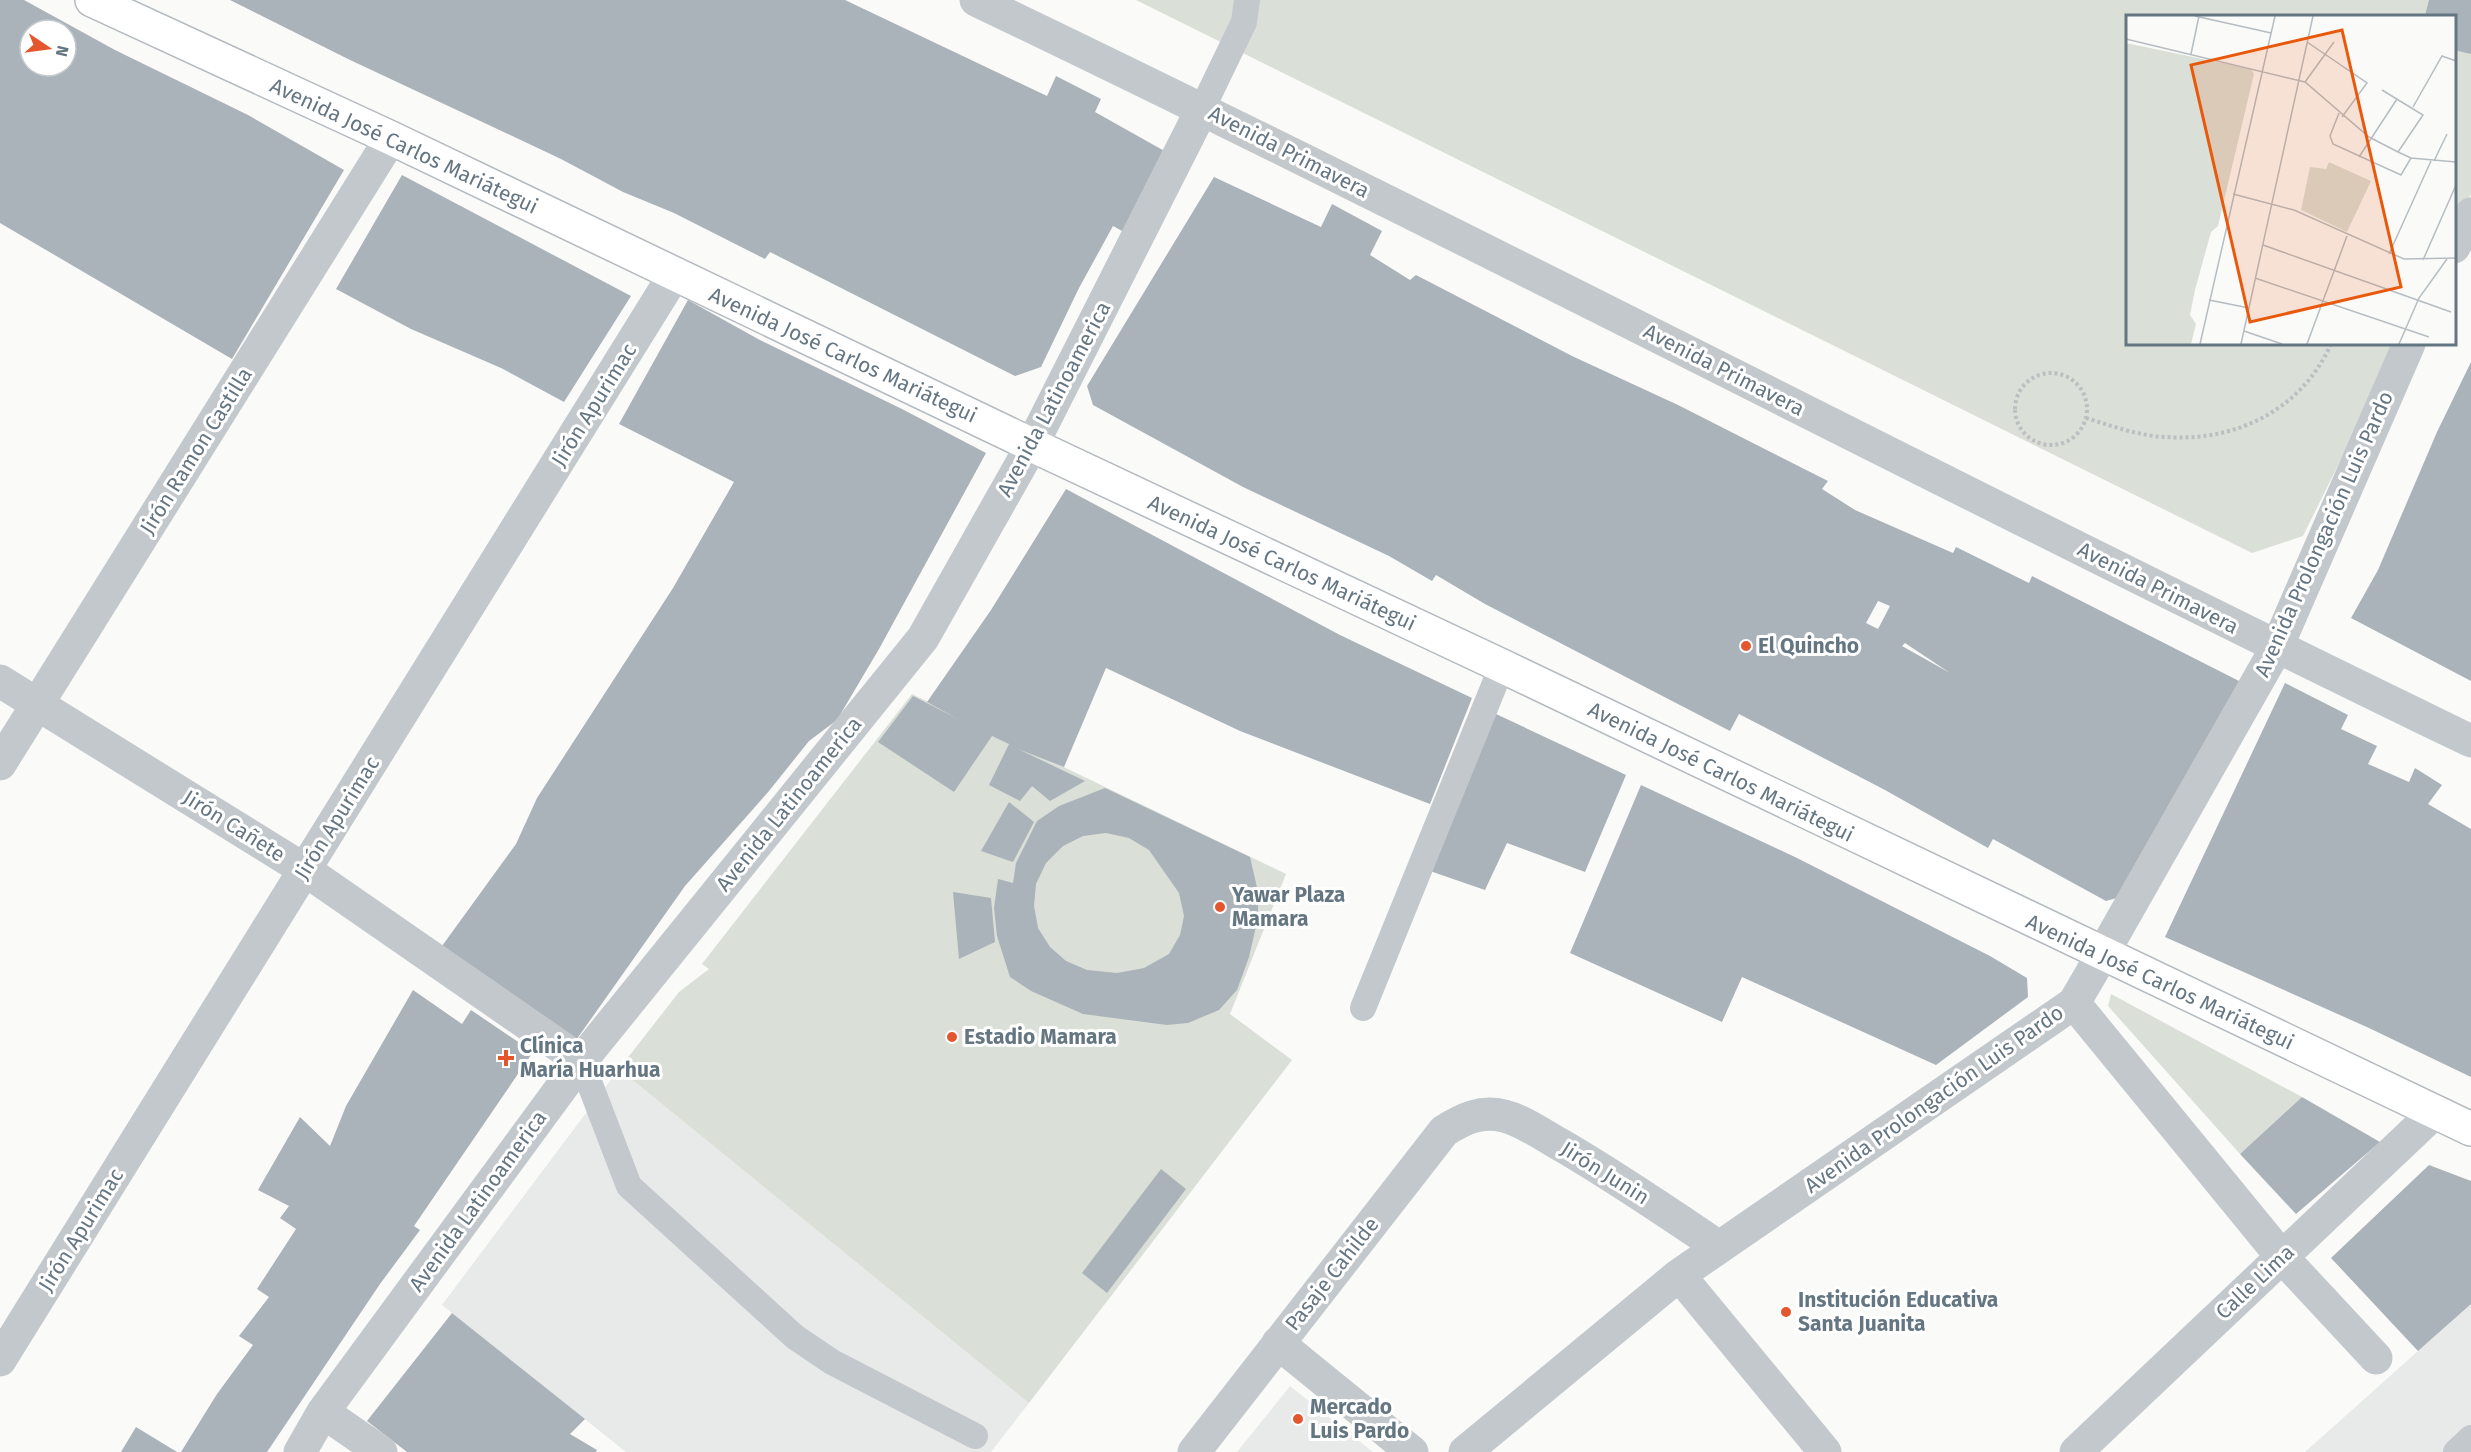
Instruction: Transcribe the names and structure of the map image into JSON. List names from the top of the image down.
{
  "streets": {
    "main road": ["Avenida José Carlos Mariátegui"],
    "street": [
      "Avenida Primavera",
      "Avenida Latinoamerica",
      "Jirón Apurimac",
      "Jirón Ramon Castilla",
      "Avenida Prolongación Luis Pardo",
      "Jirón Cañete",
      "Jirón Junin",
      "Pasaje Cahilde",
      "Calle Lima"
    ]
  },
  "crossings": [
    ["Avenida José Carlos Mariátegui", "Avenida Latinoamerica"],
    ["Avenida José Carlos Mariátegui", "Jirón Apurimac"],
    ["Avenida José Carlos Mariátegui", "Jirón Ramon Castilla"],
    ["Avenida José Carlos Mariátegui", "Avenida Prolongación Luis Pardo"],
    ["Avenida José Carlos Mariátegui", "Calle Lima"],
    ["Avenida Primavera", "Avenida Latinoamerica"],
    ["Avenida Primavera", "Avenida Prolongación Luis Pardo"],
    ["Avenida Latinoamerica", "Jirón Cañete"],
    ["Jirón Apurimac", "Jirón Cañete"],
    ["Jirón Ramon Castilla", "Jirón Cañete"],
    ["Avenida Prolongación Luis Pardo", "Jirón Junin"],
    ["Jirón Junin", "Pasaje Cahilde"]
  ],
  "places": {
    "other": [
      "El Quincho",
      "Yawar Plaza Mamara",
      "Estadio Mamara",
      "Institución Educativa Santa Juanita",
      "Mercado Luis Pardo"
    ],
    "health": ["Clínica María Huarhua"]
  },
  "north": "right"
}
